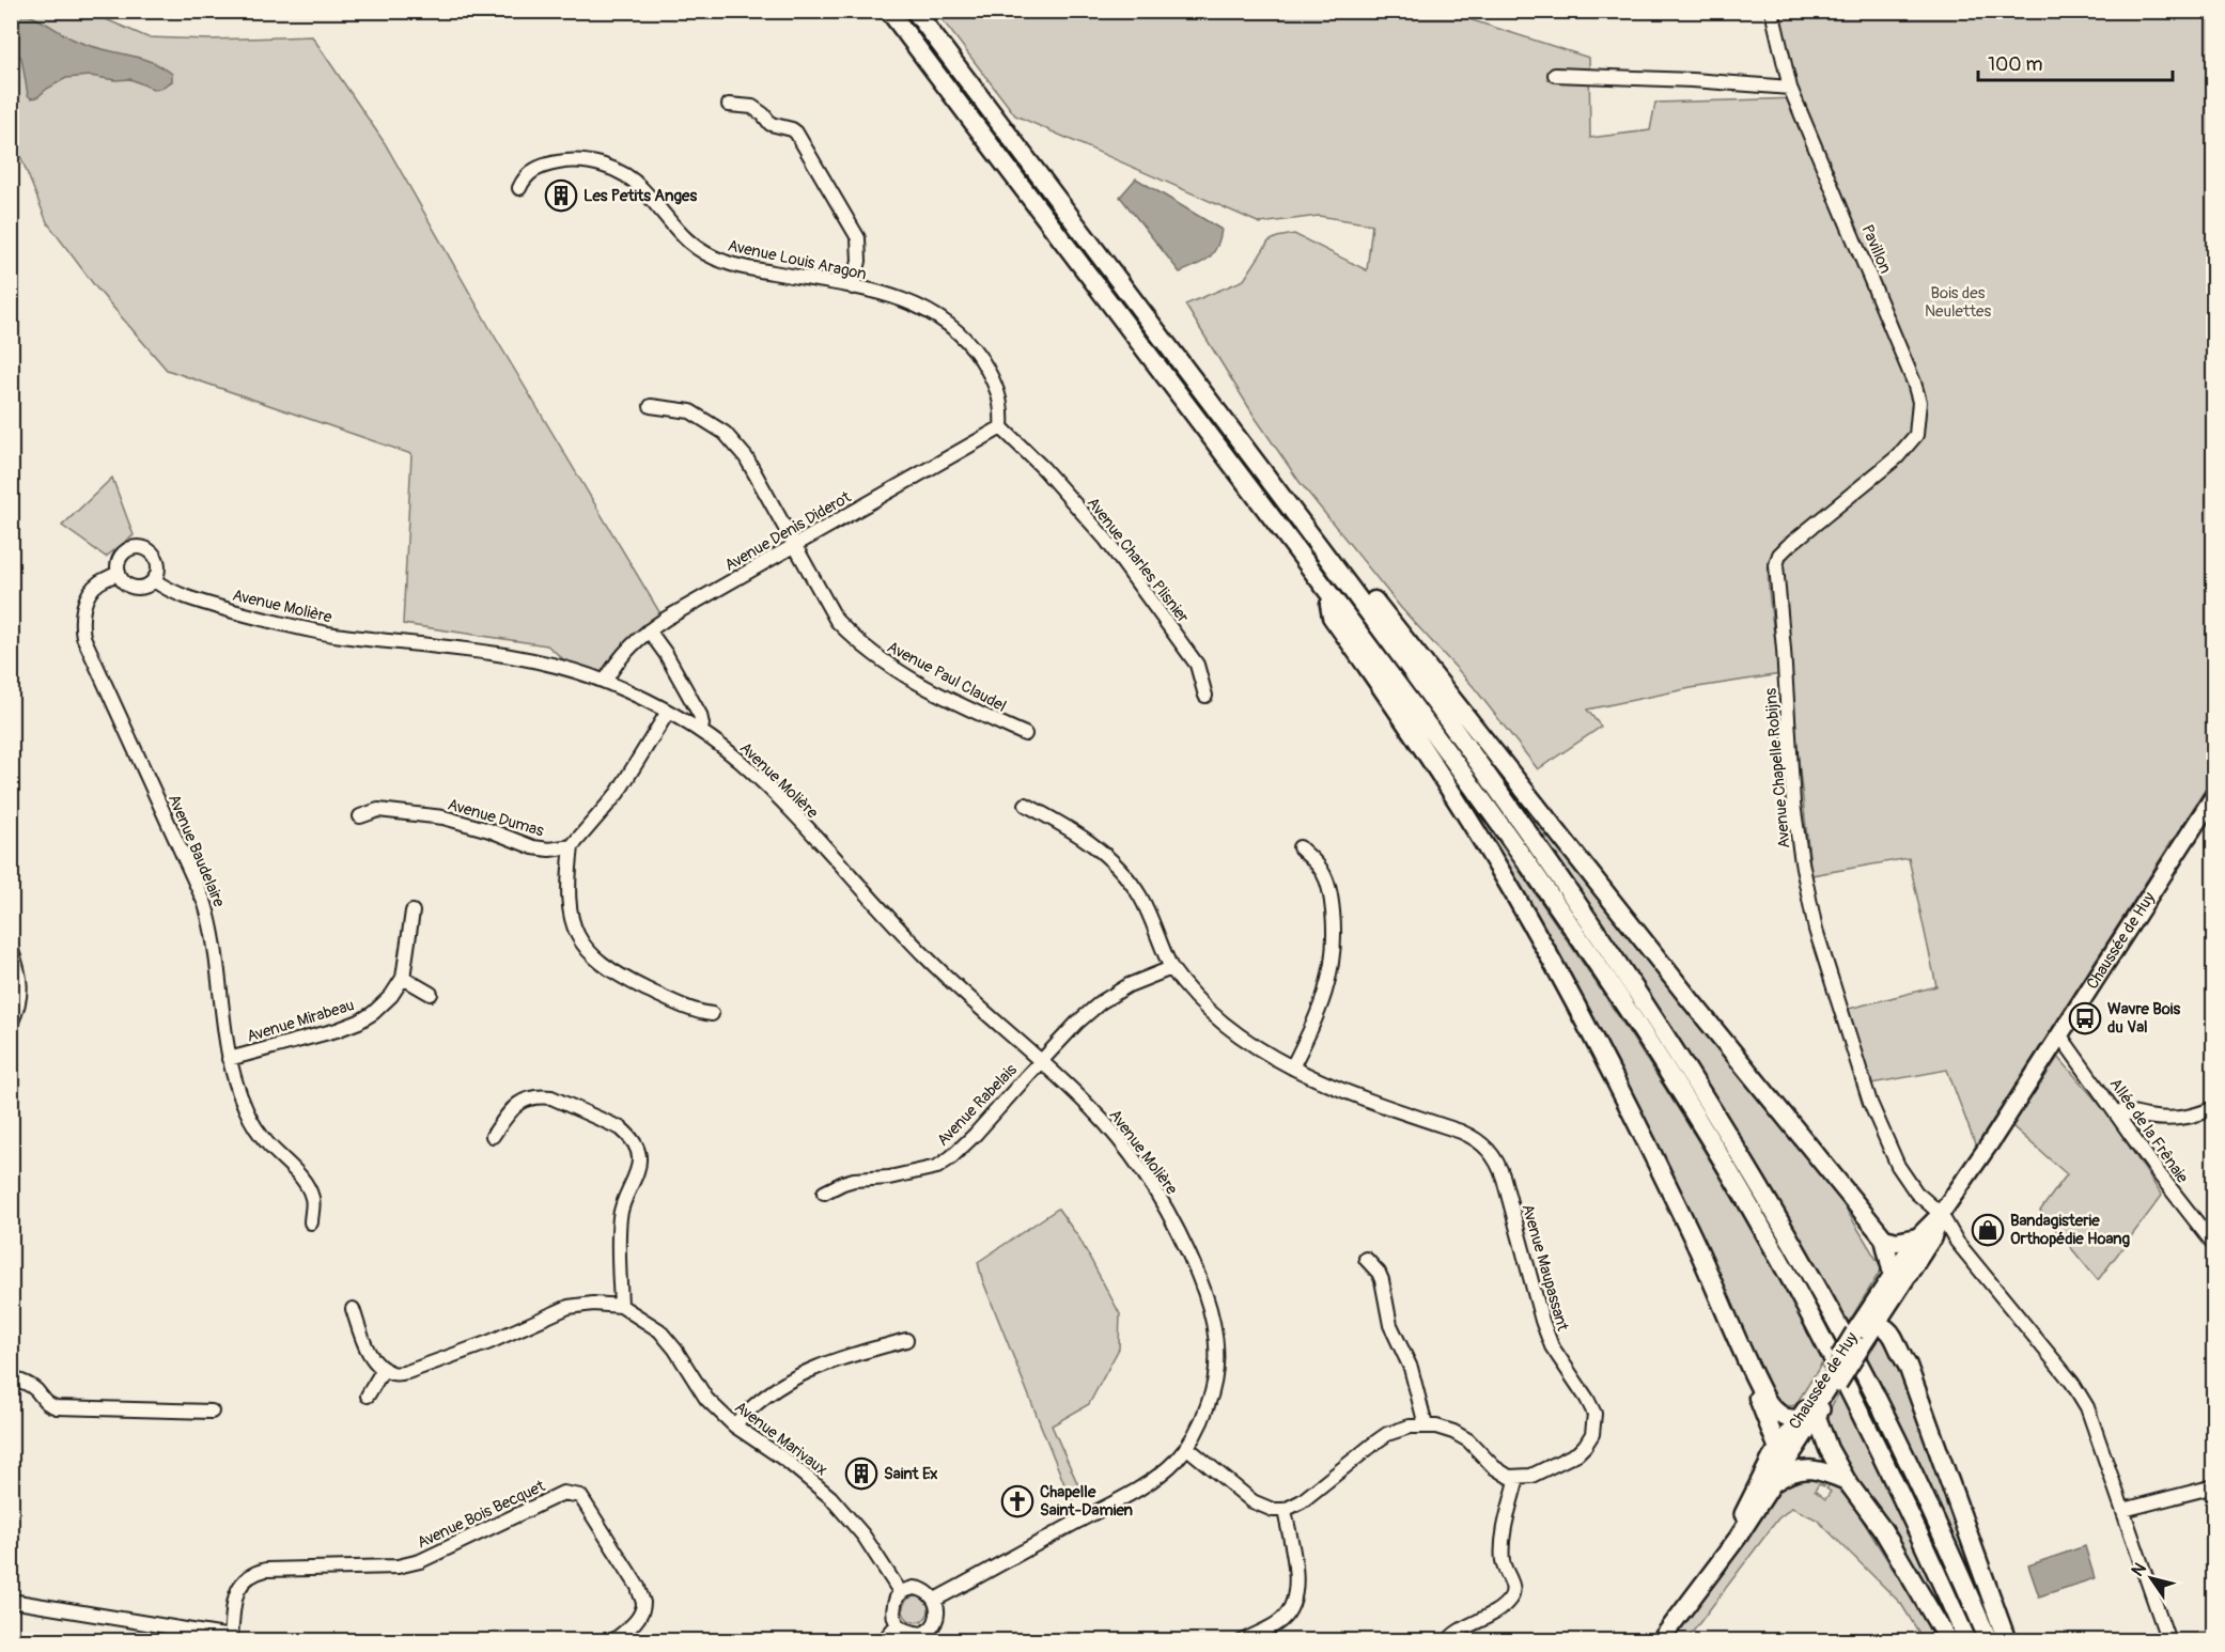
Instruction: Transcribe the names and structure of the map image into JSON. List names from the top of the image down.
{
  "streets": {
    "main road": ["Chaussée de Huy"],
    "street": [
      "Pavillon",
      "Avenue Louis Aragon",
      "Avenue Denis Diderot",
      "Avenue Charles Plisnier",
      "Avenue Molière",
      "Avenue Paul Claudel",
      "Avenue Chapelle Robijns",
      "Avenue Dumas",
      "Avenue Baudelaire",
      "Avenue Mirabeau",
      "Avenue Rabelais",
      "Allée de la Frênaie",
      "Avenue Maupassant",
      "Avenue Marivaux",
      "Avenue Bois Becquet"
    ]
  },
  "crossings": [
    ["Pavillon", "Avenue Chapelle Robijns"],
    ["Avenue Louis Aragon", "Avenue Denis Diderot"],
    ["Avenue Louis Aragon", "Avenue Charles Plisnier"],
    ["Avenue Denis Diderot", "Avenue Charles Plisnier"],
    ["Avenue Denis Diderot", "Avenue Molière"],
    ["Avenue Denis Diderot", "Avenue Paul Claudel"],
    ["Avenue Molière", "Avenue Baudelaire"],
    ["Avenue Molière", "Avenue Rabelais"],
    ["Avenue Molière", "Avenue Marivaux"],
    ["Avenue Chapelle Robijns", "Chaussée de Huy"],
    ["Avenue Baudelaire", "Avenue Mirabeau"],
    ["Chaussée de Huy", "Allée de la Frênaie"]
  ],
  "parks": ["Bois des Neulettes"],
  "places": {
    "building": ["Les Petits Anges", "Saint Ex"],
    "bus stop": ["Wavre Bois du Val"],
    "shop": ["Bandagisterie Orthopédie Hoang"],
    "church": ["Chapelle Saint-Damien"]
  },
  "scale_bar": "100 m",
  "north": "top left"
}
